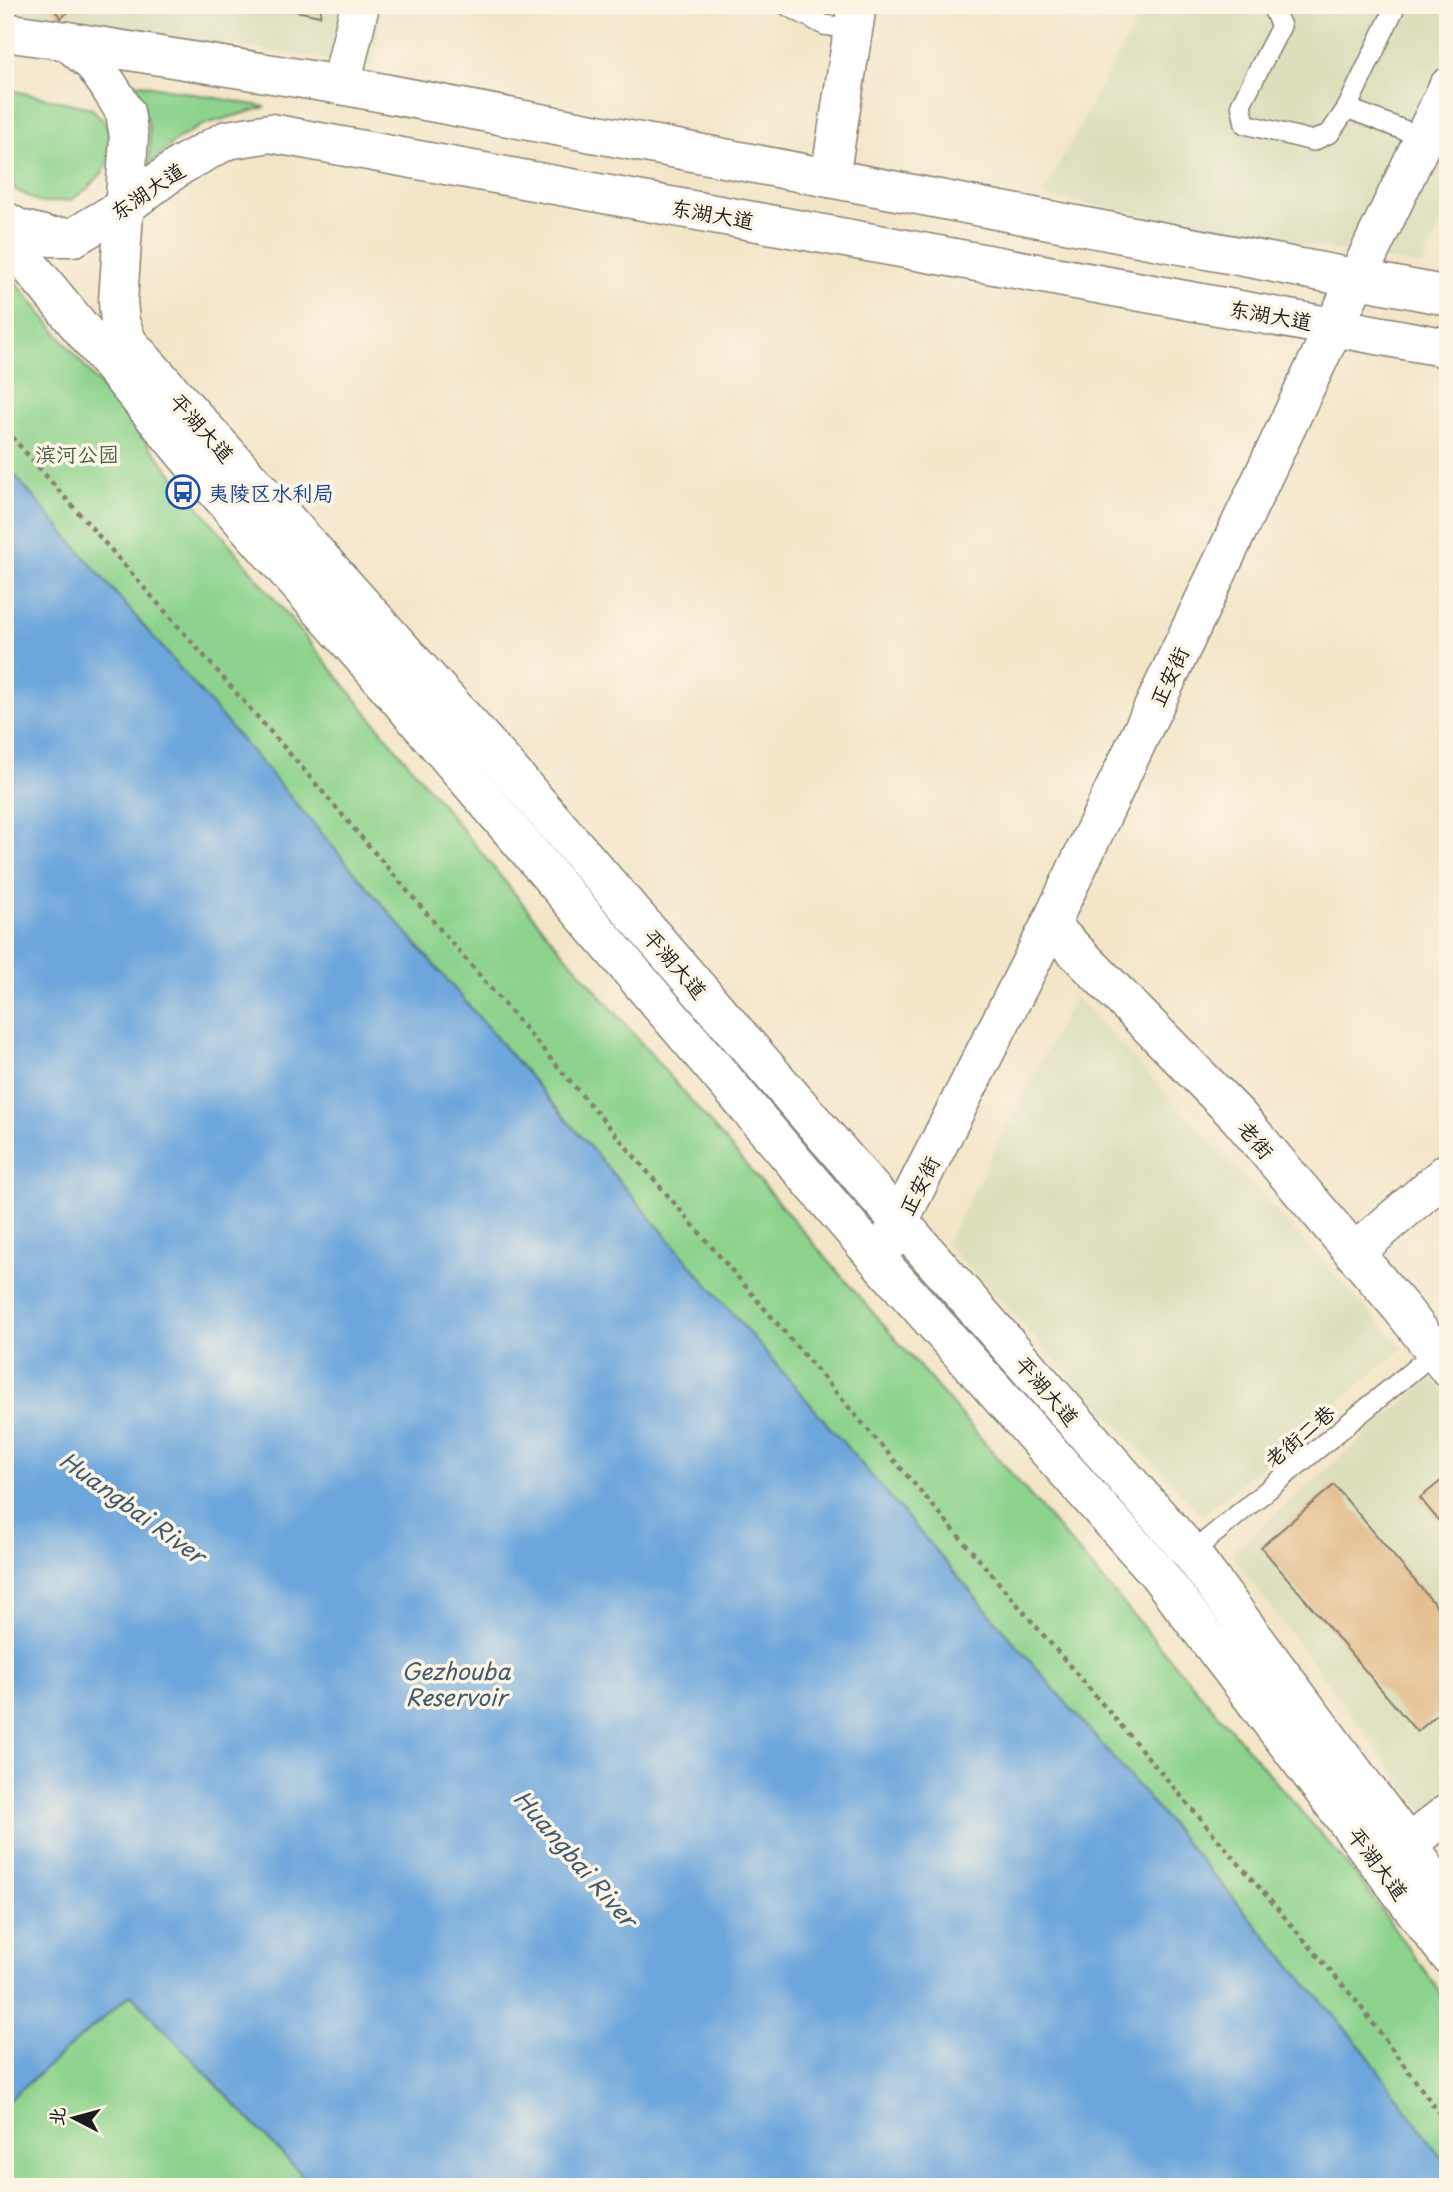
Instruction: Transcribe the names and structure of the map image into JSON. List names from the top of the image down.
{
  "streets": {
    "main road": [
      "东湖大道",
      "平湖大道",
      "正安街",
      "老街"
    ],
    "lane": ["老街二巷"]
  },
  "crossings": [
    ["东湖大道", "平湖大道"],
    ["东湖大道", "正安街"],
    ["平湖大道", "正安街"],
    ["平湖大道", "老街二巷"],
    ["正安街", "老街"],
    ["老街", "老街二巷"]
  ],
  "water": ["Huangbai River", "Gezhouba Reservoir"],
  "parks": ["滨河公园"],
  "places": {
    "bus stop": ["夷陵区水利局"]
  },
  "north": "left"
}
